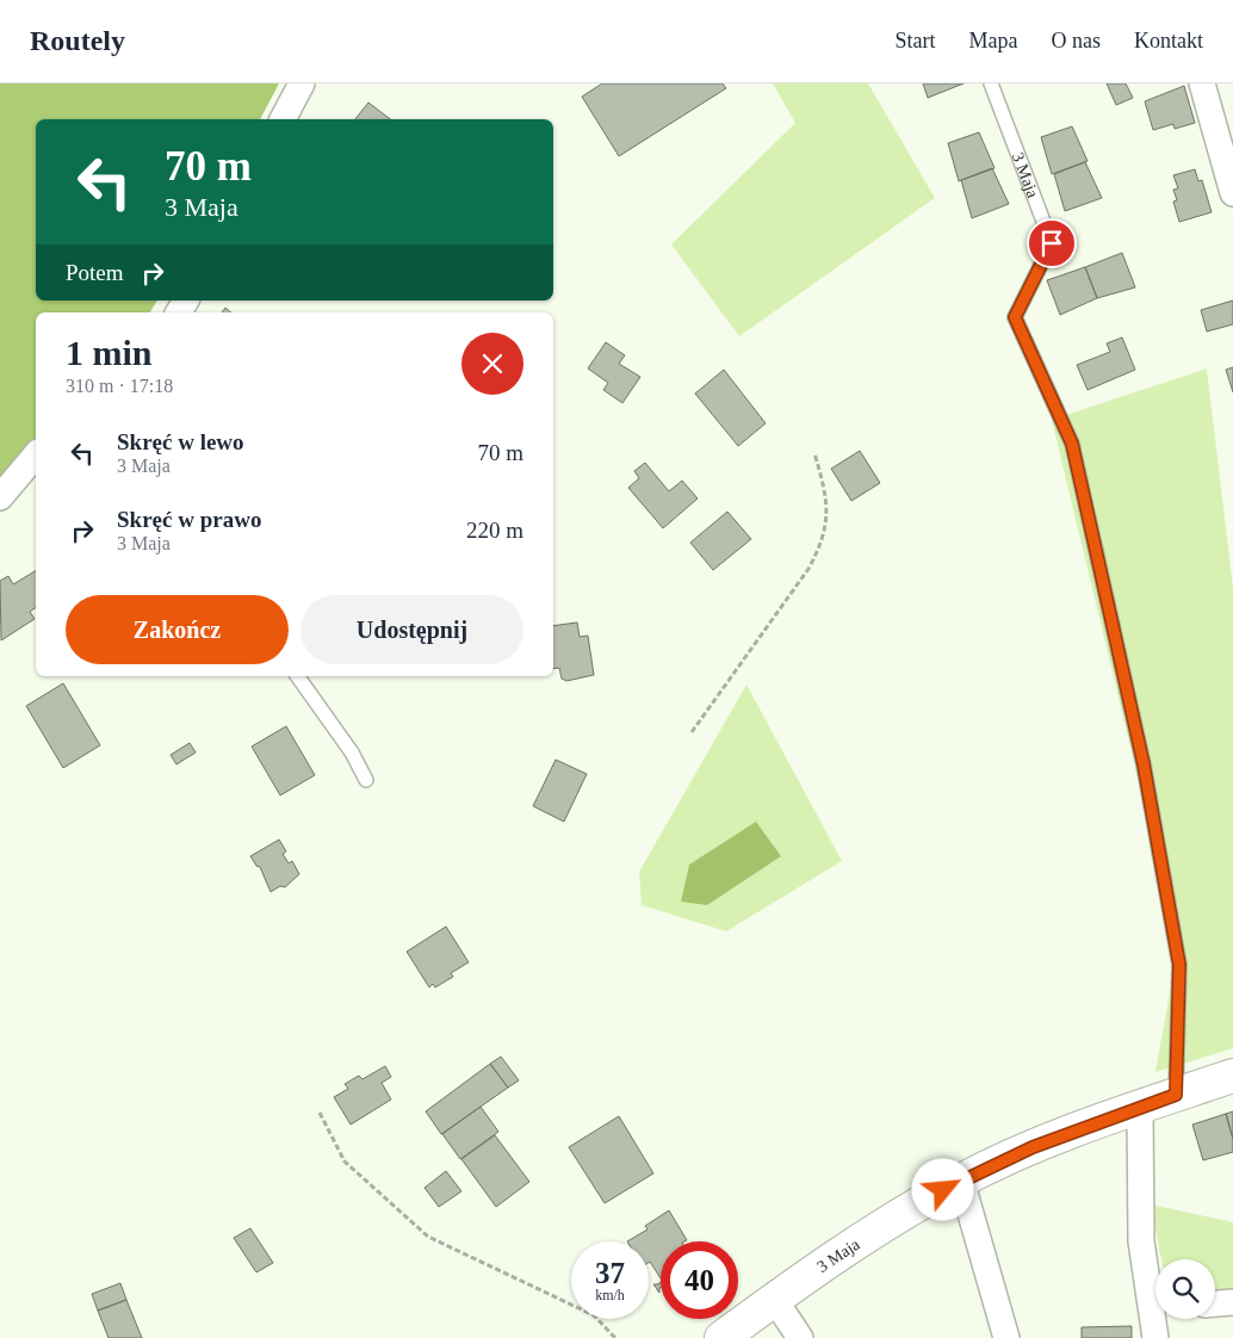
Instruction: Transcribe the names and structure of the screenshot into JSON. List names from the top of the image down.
{
  "streets": {
    "street": ["3 Maja"]
  },
  "page": {
    "header": "Routely",
    "nav": [
      "Start",
      "Mapa",
      "O nas",
      "Kontakt"
    ],
    "turn": ["70 m", "3 Maja"],
    "then": "Potem",
    "heading": ["1 min", "310 m · 17:18"],
    "list": [
      {
        "name": "Skręć w lewo",
        "note": "3 Maja",
        "value": "70 m"
      },
      {
        "name": "Skręć w prawo",
        "note": "3 Maja",
        "value": "220 m"
      }
    ],
    "buttons": ["Zakończ", "Udostępnij"],
    "speed": "37 km/h",
    "limit": "40"
  }
}
